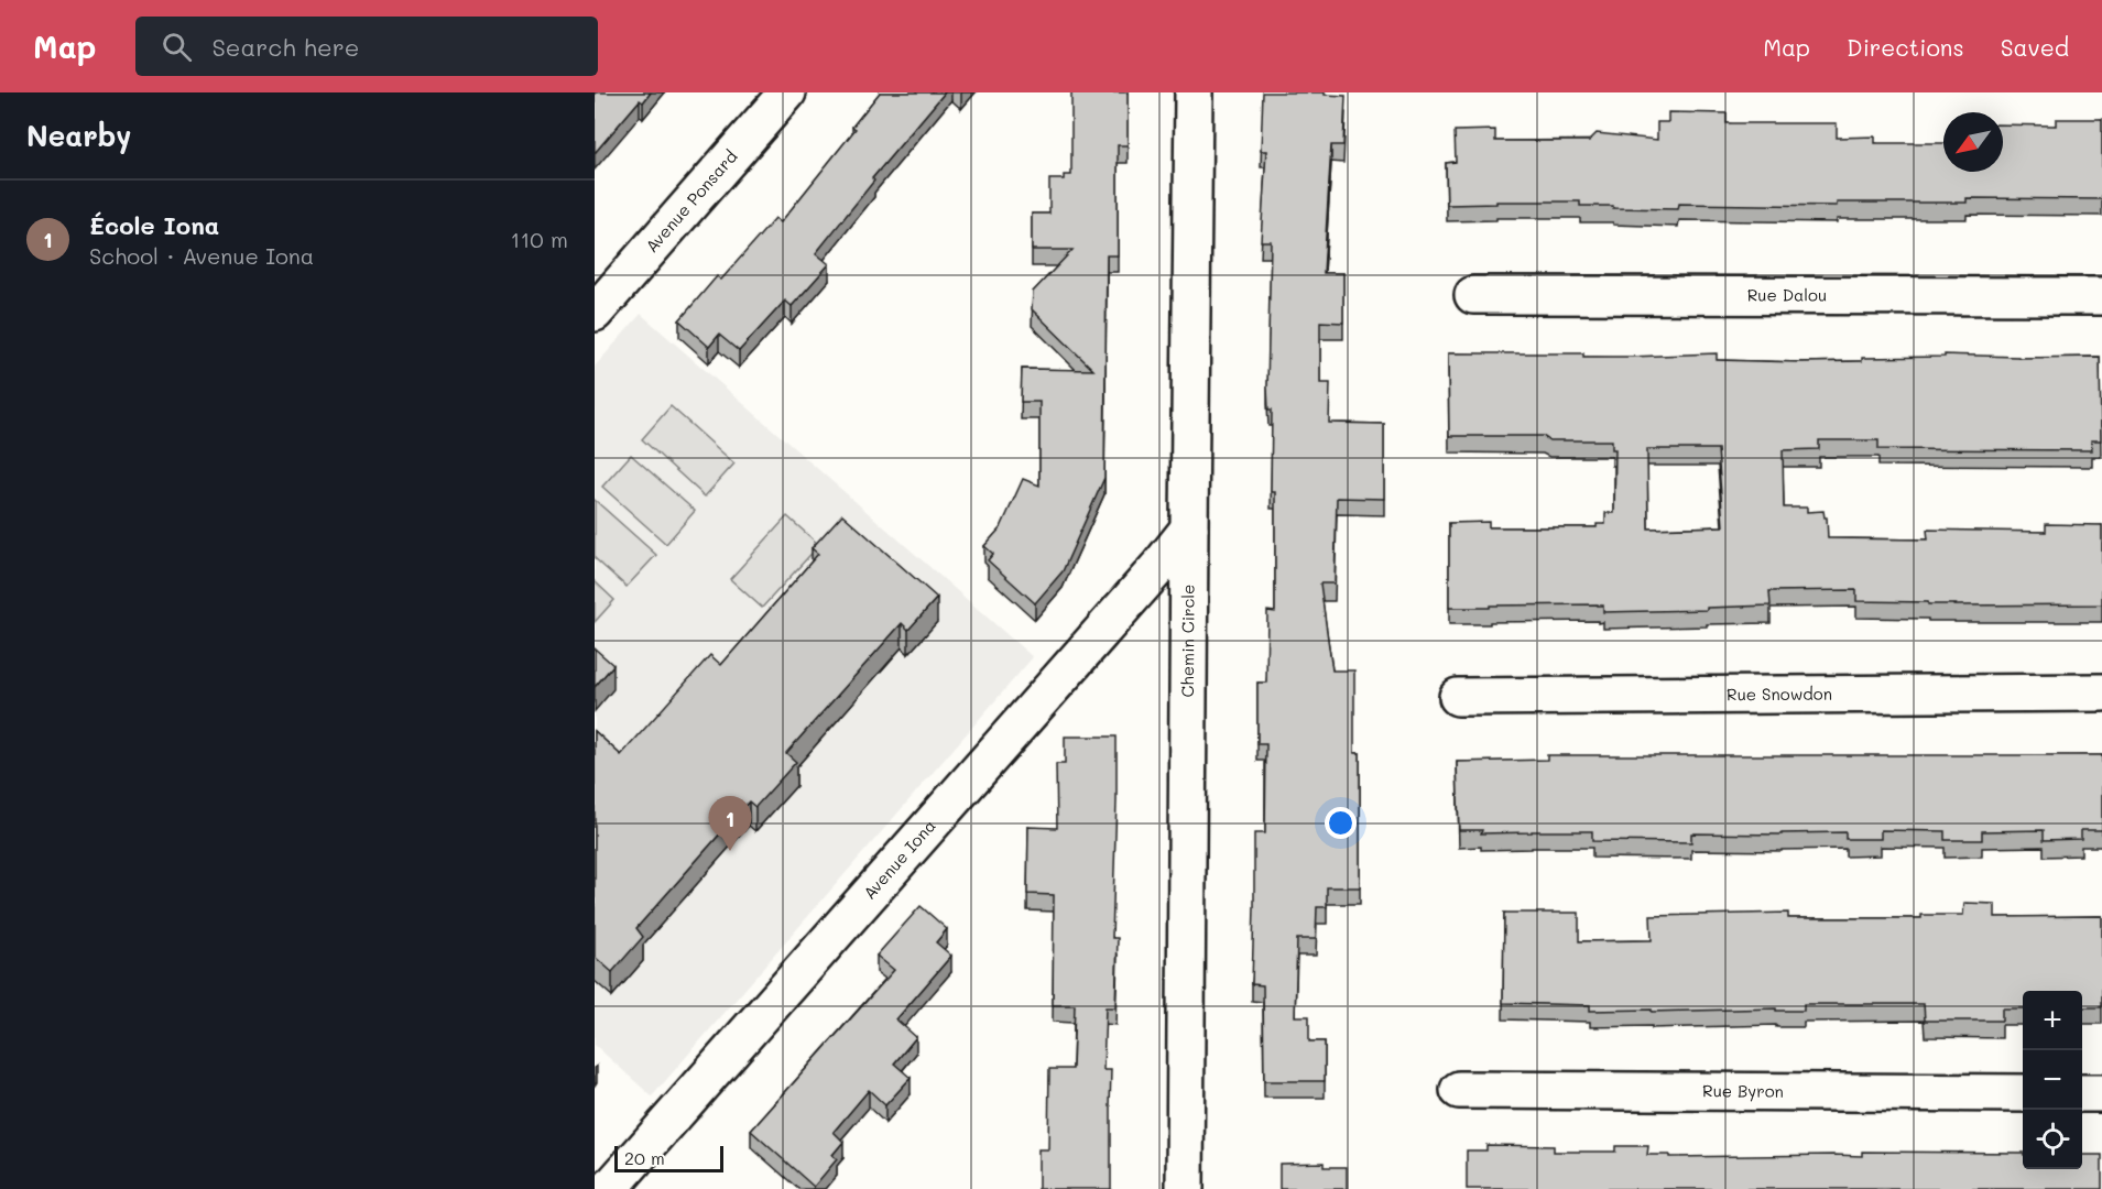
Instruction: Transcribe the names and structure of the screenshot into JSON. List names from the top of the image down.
{
  "streets": {
    "street": [
      "Avenue Ponsard",
      "Rue Dalou",
      "Chemin Circle",
      "Rue Snowdon",
      "Avenue Iona",
      "Rue Byron"
    ]
  },
  "crossings": [
    ["Chemin Circle", "Avenue Iona"]
  ],
  "scale_bar": "20 m",
  "north": "bottom left",
  "page": {
    "header": "Map",
    "search": "Search here",
    "nav": ["Map", "Directions", "Saved"],
    "heading": "Nearby",
    "list": [
      {
        "mark": "1",
        "name": "École Iona",
        "note": "School · Avenue Iona",
        "value": "110 m"
      }
    ],
    "pins": "1",
    "map_buttons": ["+", "−"],
    "scale": "20 m"
  }
}
